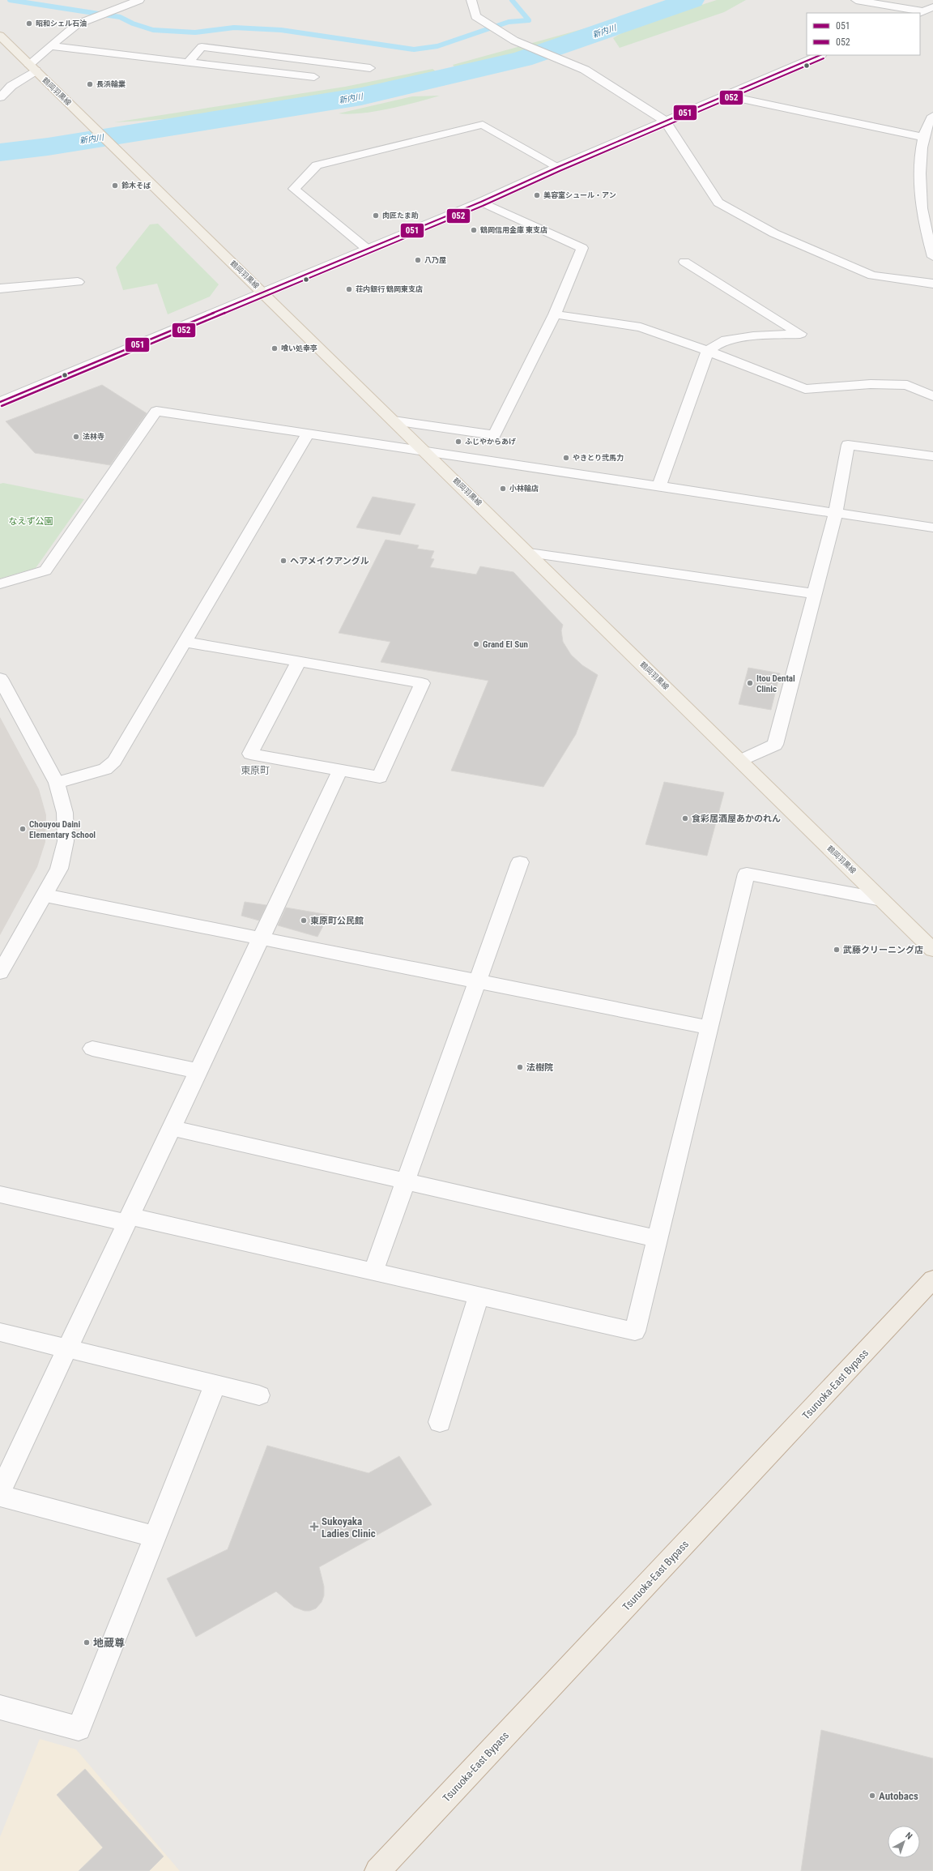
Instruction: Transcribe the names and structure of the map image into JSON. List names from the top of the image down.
{
  "streets": {
    "highway": ["Tsuruoka-East Bypass"],
    "main road": ["鶴岡羽黒線"]
  },
  "districts": ["東原町"],
  "water": ["新内川"],
  "parks": ["なえず公園"],
  "places": {
    "other": [
      "昭和シェル石油",
      "長浜輪業",
      "鈴木そば",
      "美容室シュール・アン",
      "肉匠たま助",
      "鶴岡信用金庫 東支店",
      "八乃屋",
      "荘内銀行 鶴岡東支店",
      "喰い処幸亭",
      "法林寺",
      "ふじやからあげ",
      "やきとり弐馬力",
      "小林輪店",
      "ヘアメイクアングル",
      "Grand El Sun",
      "Itou Dental Clinic",
      "食彩居酒屋あかのれん",
      "Chouyou Daini Elementary School",
      "東原町公民館",
      "武藤クリーニング店",
      "法樹院",
      "地蔵尊",
      "Autobacs"
    ],
    "health": ["Sukoyaka Ladies Clinic"]
  },
  "lines": ["transit line 051", "transit line 052"],
  "legend": ["051", "052"],
  "north": "top right"
}
